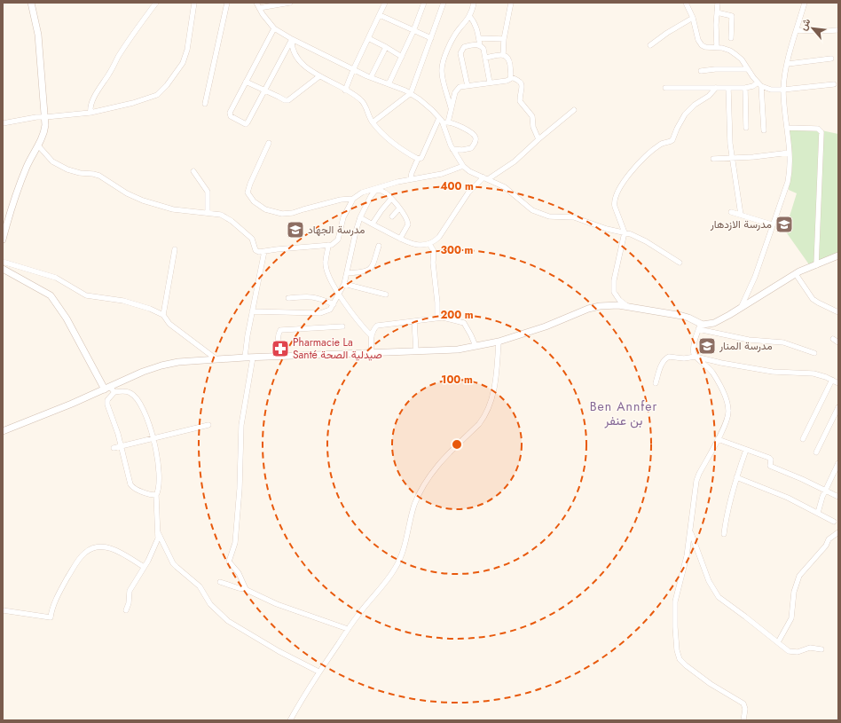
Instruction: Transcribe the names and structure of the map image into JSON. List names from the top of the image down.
{
  "districts": ["Ben Annfer بن عنفر"],
  "places": {
    "school or university": ["مدرسة الازدهار", "مدرسة الجهاد", "مدرسة المنار"],
    "pharmacy": ["Pharmacie La Santé صيدلية الصحة"]
  },
  "north": "top left",
  "rings": [
    "400 m",
    "300 m",
    "200 m",
    "100 m"
  ]
}
